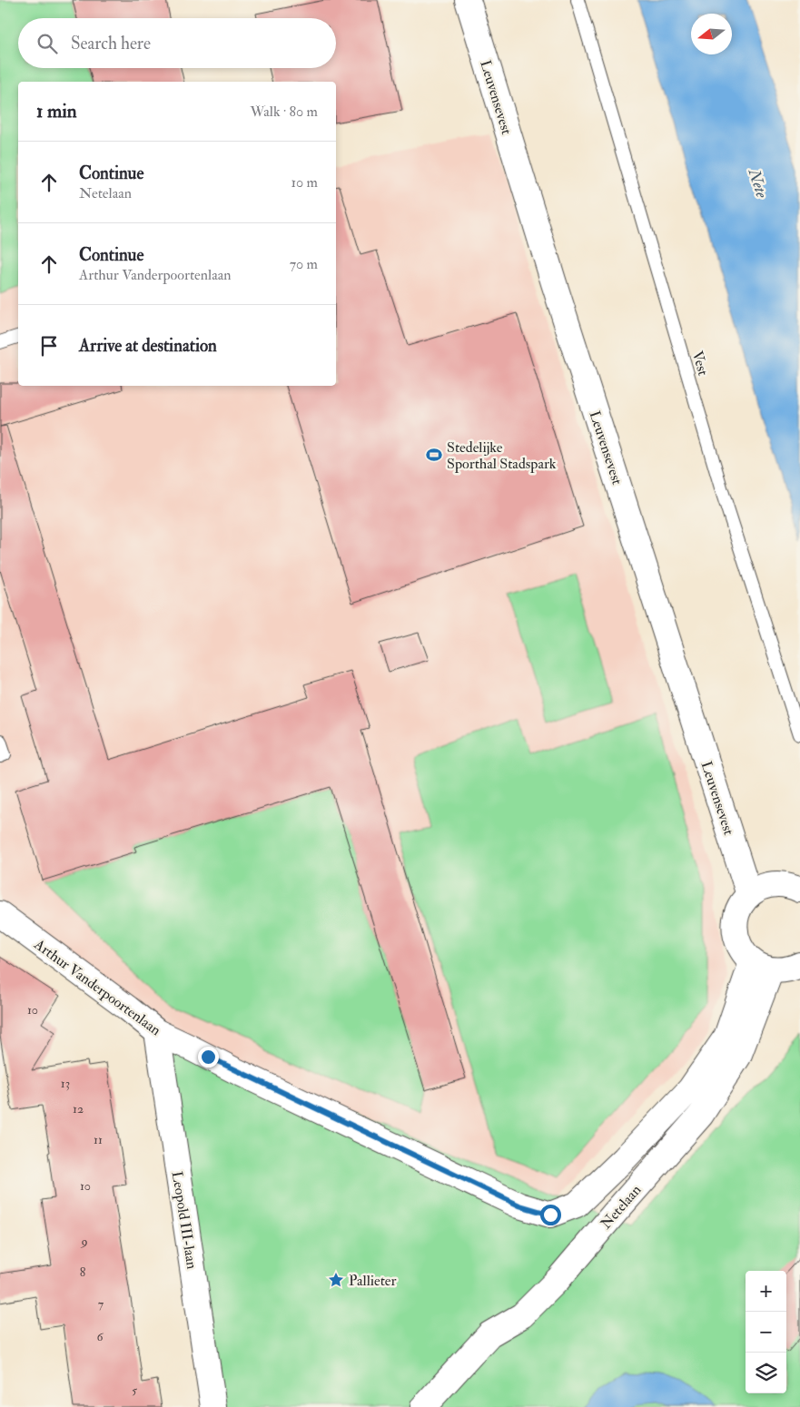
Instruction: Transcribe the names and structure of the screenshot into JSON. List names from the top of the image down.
{
  "streets": {
    "street": [
      "Leuvensevest",
      "Arthur Vanderpoortenlaan",
      "Netelaan",
      "Leopold III-laan"
    ],
    "lane": ["Vest"]
  },
  "crossings": [
    ["Arthur Vanderpoortenlaan", "Netelaan"],
    ["Arthur Vanderpoortenlaan", "Leopold III-laan"]
  ],
  "water": ["Nete"],
  "places": {
    "sports": ["Stedelijke Sporthal Stadspark"],
    "place": ["Pallieter"]
  },
  "house_numbers": [
    "10",
    "13",
    "12",
    "11",
    "10",
    "9",
    "8",
    "7",
    "6",
    "5"
  ],
  "north": "left",
  "page": {
    "search": "Search here",
    "heading": ["1 min", "Walk · 80 m"],
    "list": [
      ["Continue", "Netelaan", "10 m"],
      ["Continue", "Arthur Vanderpoortenlaan", "70 m"],
      "Arrive at destination"
    ],
    "map_buttons": ["+", "−"]
  }
}
